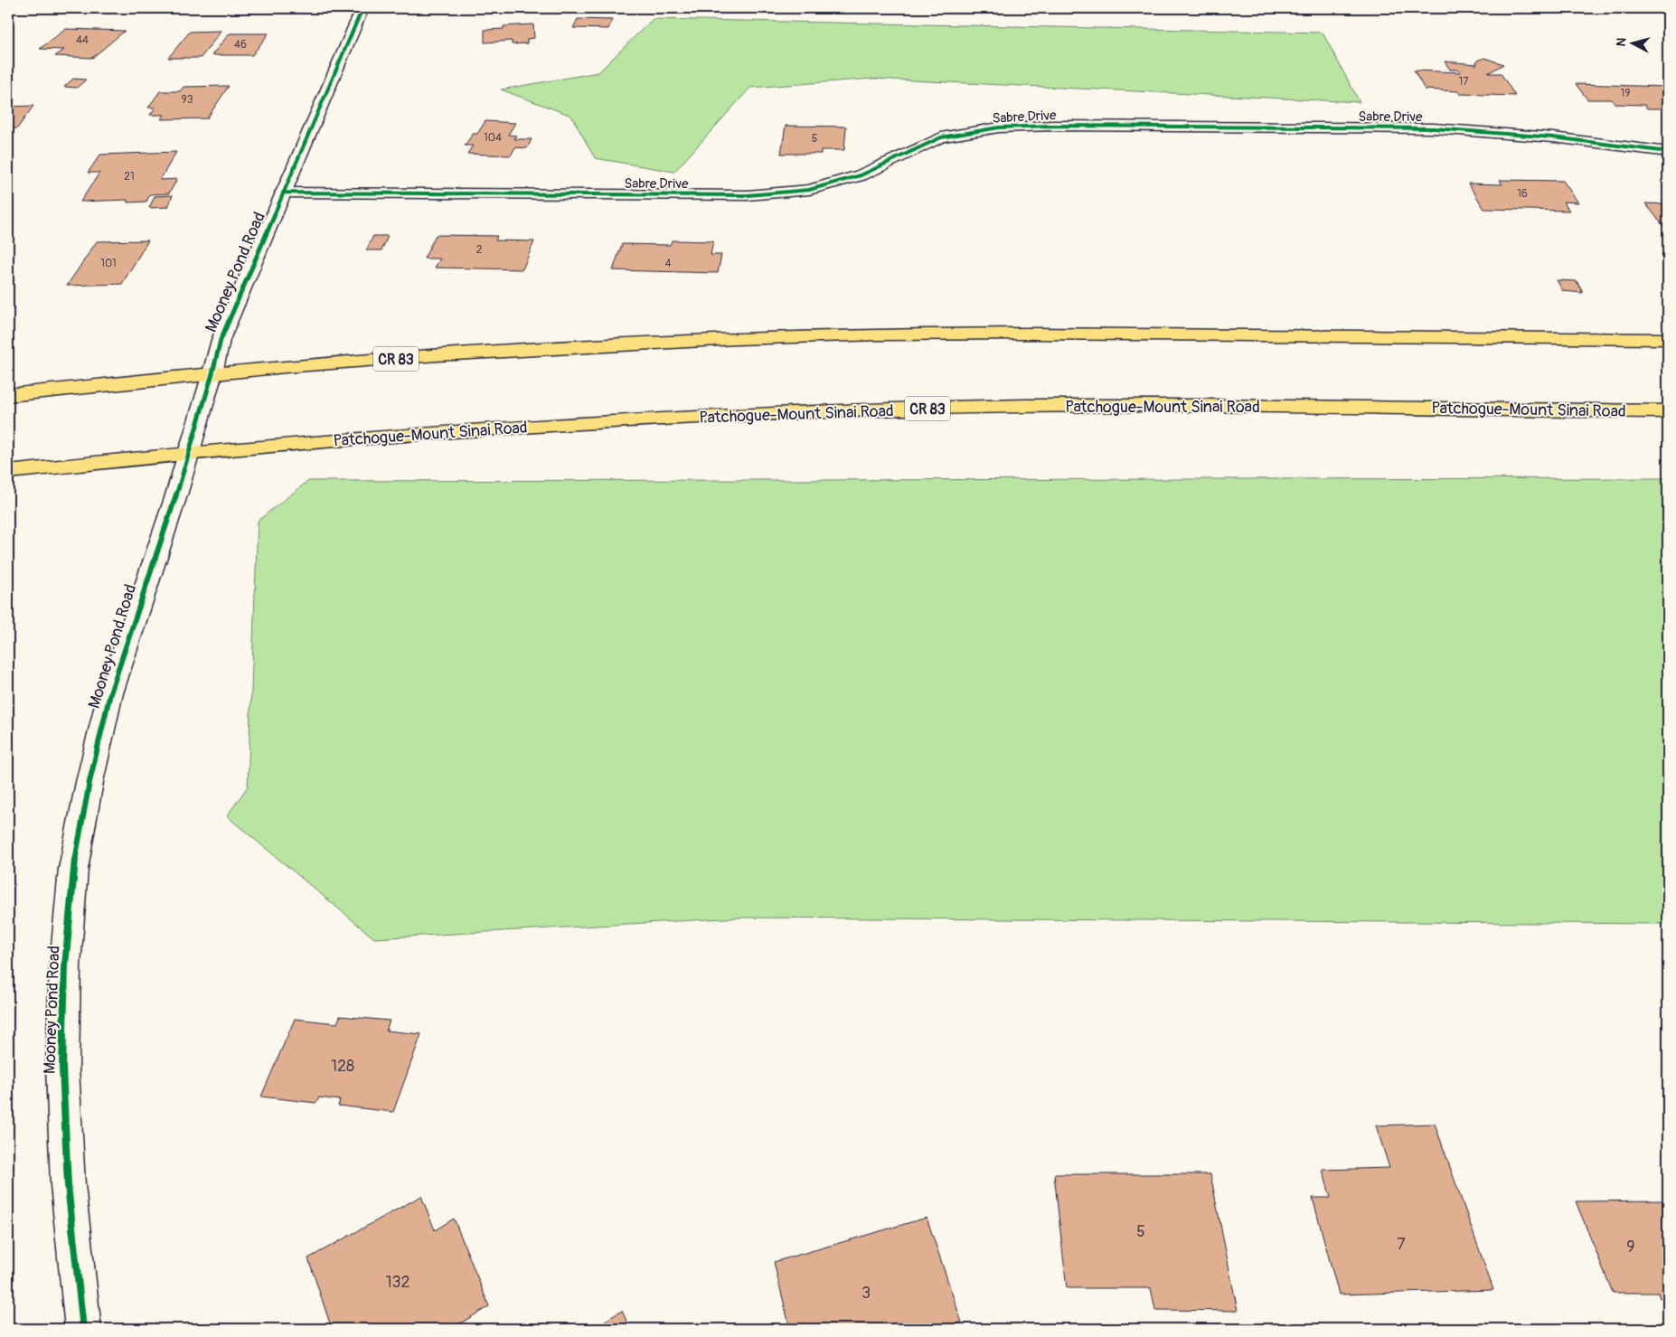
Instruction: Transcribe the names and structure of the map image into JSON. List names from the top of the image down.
{
  "streets": {
    "highway": ["CR 83", "Patchogue-Mount Sinai Road"],
    "street": ["Sabre Drive", "Mooney Pond Road"]
  },
  "crossings": [
    ["Sabre Drive", "Mooney Pond Road"],
    ["Mooney Pond Road", "CR 83"],
    ["Mooney Pond Road", "Patchogue-Mount Sinai Road"]
  ],
  "house_numbers": [
    "44",
    "46",
    "17",
    "19",
    "93",
    "104",
    "5",
    "21",
    "16",
    "2",
    "101",
    "4",
    "128",
    "5",
    "7",
    "9",
    "132",
    "3"
  ],
  "north": "left"
}
